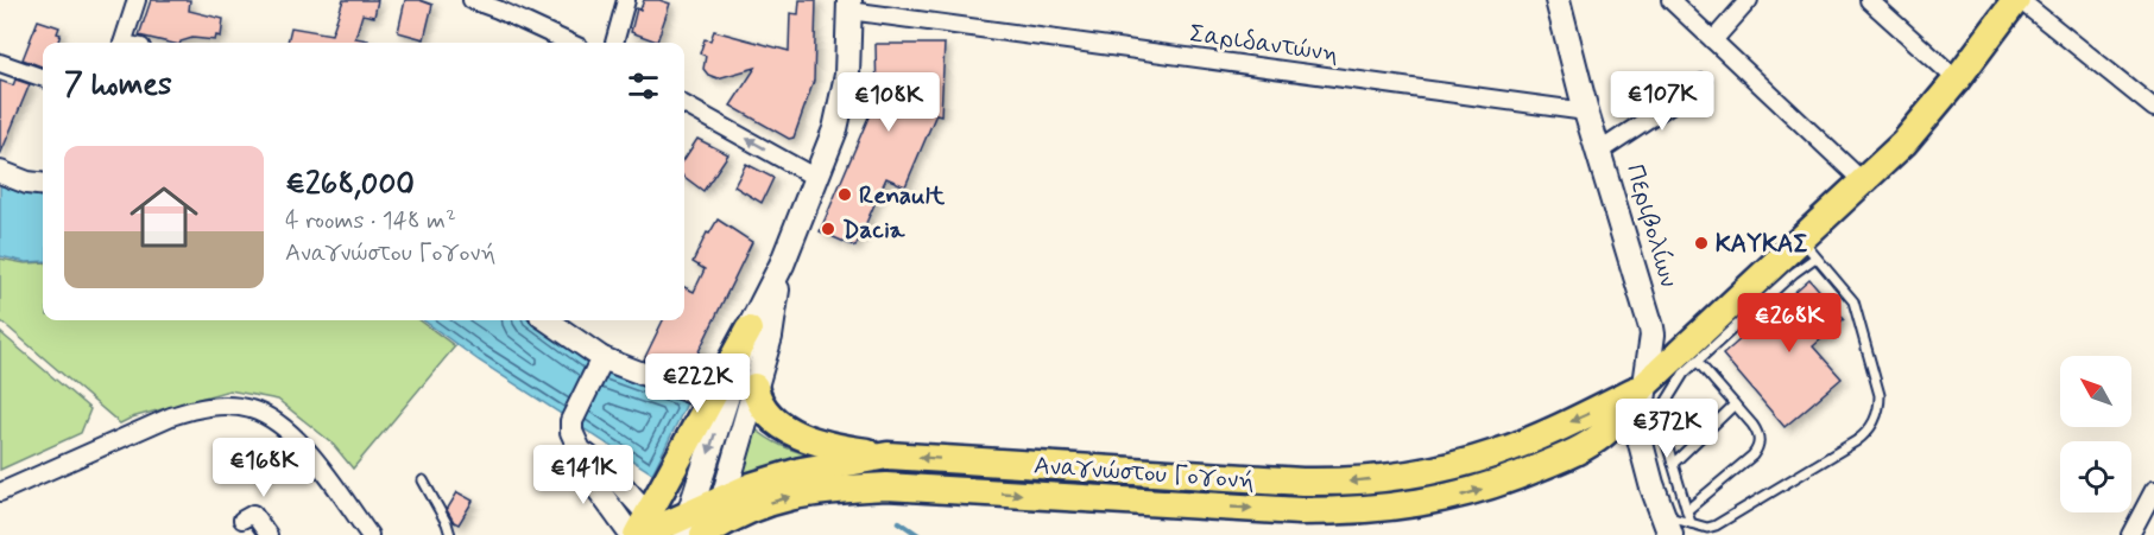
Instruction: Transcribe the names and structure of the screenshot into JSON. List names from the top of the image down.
{
  "streets": {
    "main road": ["Περιβολίων", "Αναγνώστου Γογονή"],
    "street": ["Σαριδαντώνη"]
  },
  "crossings": [
    ["Σαριδαντώνη", "Περιβολίων"],
    ["Περιβολίων", "Αναγνώστου Γογονή"]
  ],
  "places": ["Renault", "Dacia", "ΚΑΥΚΑΣ"],
  "north": "top left",
  "page": {
    "heading": "7 homes",
    "price": [
      "€107K",
      "€108K",
      "€268K",
      "€222K",
      "€372K",
      "€168K",
      "€141K"
    ],
    "list": [
      {
        "name": "€268,000",
        "note": "4 rooms · 148 m² · Αναγνώστου Γογονή"
      }
    ]
  }
}
